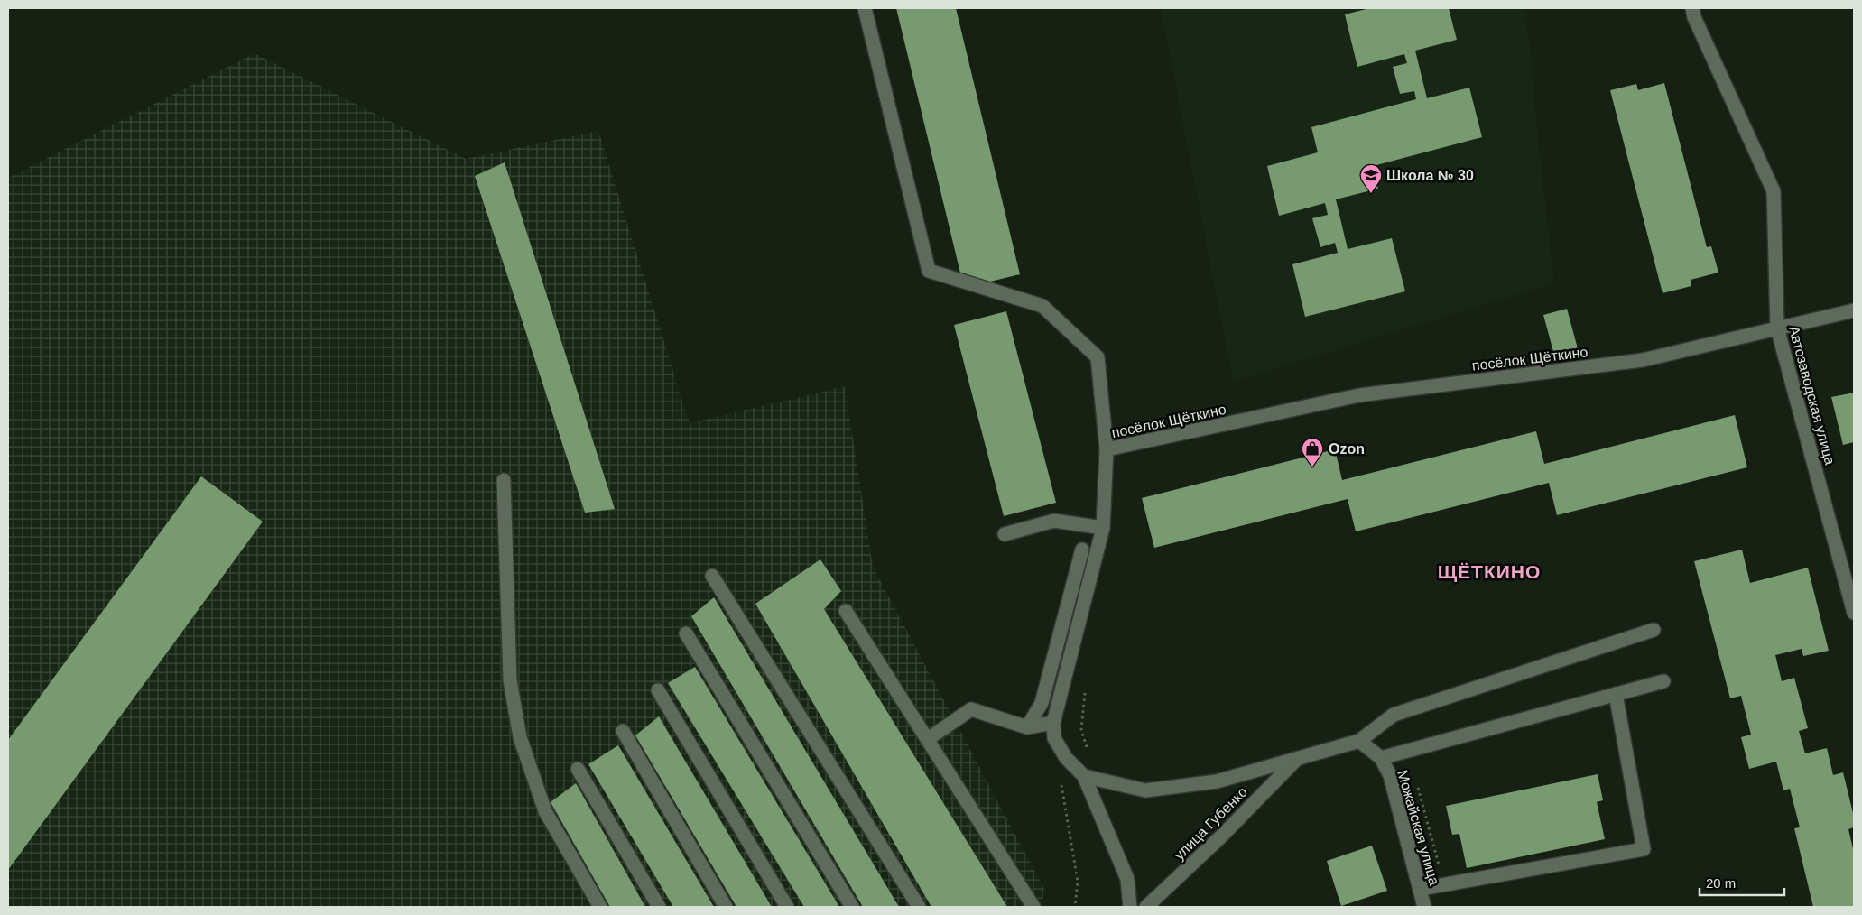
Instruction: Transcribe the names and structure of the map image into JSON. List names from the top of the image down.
{
  "streets": {
    "street": [
      "посёлок Щёткино",
      "Автозаводская улица",
      "улица Губенко",
      "Можайская улица"
    ]
  },
  "crossings": [
    ["посёлок Щёткино", "Автозаводская улица"]
  ],
  "districts": ["ЩЁТКИНО"],
  "places": {
    "school or university": ["Школа № 30"],
    "shop": ["Ozon"]
  },
  "scale_bar": "20 m"
}
